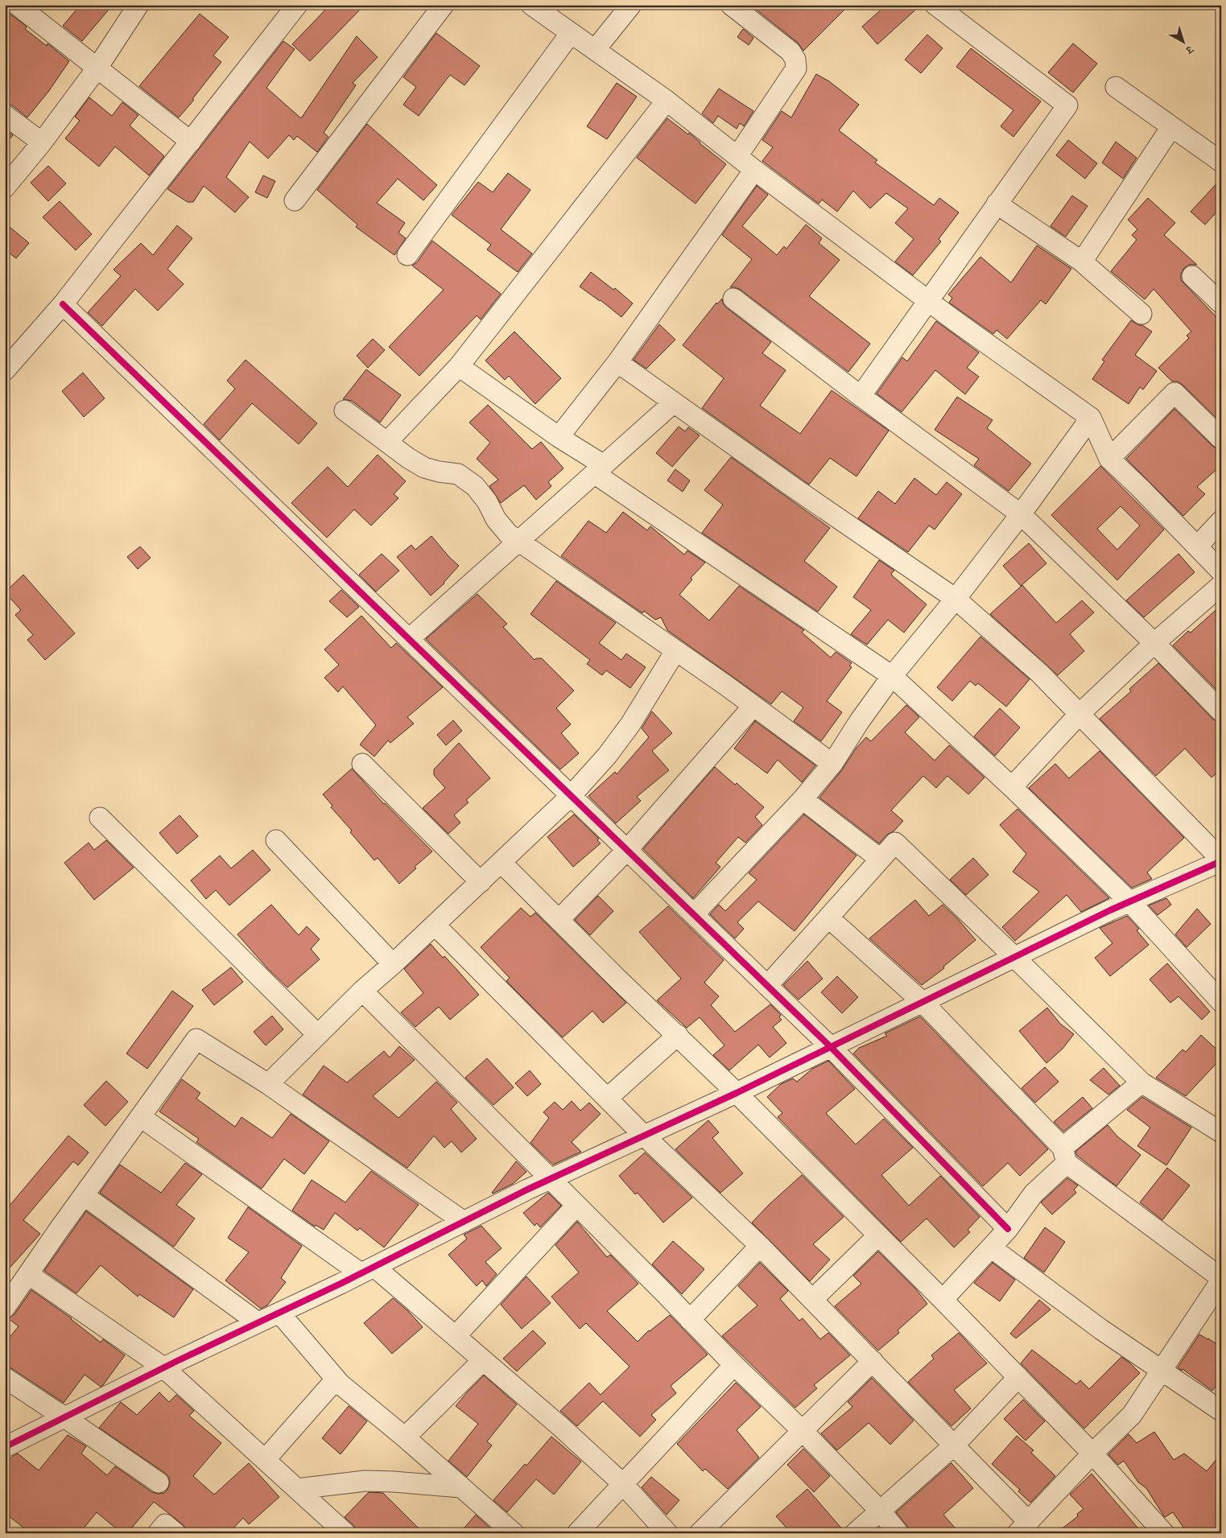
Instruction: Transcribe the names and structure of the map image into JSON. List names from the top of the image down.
{
  "north": "bottom right"
}
